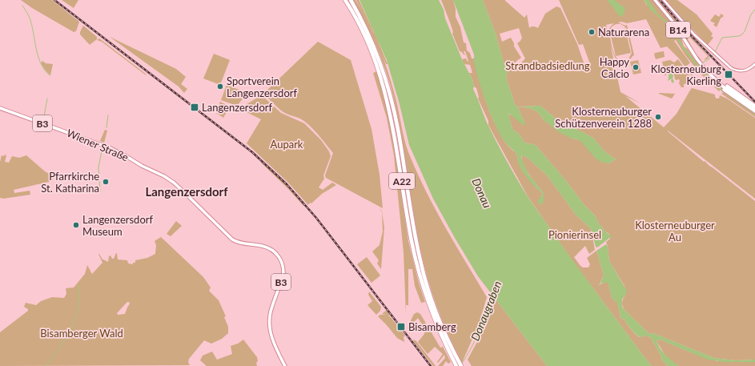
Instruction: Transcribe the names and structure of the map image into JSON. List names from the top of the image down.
{
  "streets": {
    "highway": ["A22"],
    "main road": ["B14", "B3", "Wiener Straße"]
  },
  "districts": ["Langenzersdorf"],
  "water": ["Donau", "Donaugraben"],
  "parks": [
    "Strandbadsiedlung",
    "Aupark",
    "Klosterneuburger Au",
    "Pionierinsel",
    "Bisamberger Wald"
  ],
  "places": {
    "other": [
      "Naturarena",
      "Happy Calcio",
      "Sportverein Langenzersdorf",
      "Klosterneuburger Schützenverein 1288",
      "Pfarrkirche St. Katharina",
      "Langenzersdorf Museum"
    ],
    "transit": ["Klosterneuburg Kierling", "Langenzersdorf", "Bisamberg"]
  }
}
